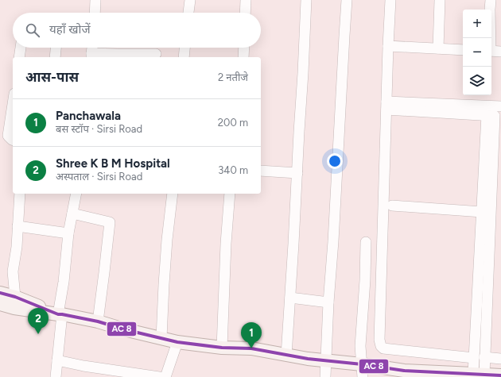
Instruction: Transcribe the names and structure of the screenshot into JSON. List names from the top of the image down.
{
  "page": {
    "map_buttons": ["+", "−"],
    "search": "यहाँ खोजें",
    "heading": ["आस-पास", "2 नतीजे"],
    "list": [
      {
        "mark": "1",
        "name": "Panchawala",
        "note": "बस स्टॉप · Sirsi Road",
        "value": "200 m"
      },
      {
        "mark": "2",
        "name": "Shree K B M Hospital",
        "note": "अस्पताल · Sirsi Road",
        "value": "340 m"
      }
    ],
    "pins": ["2", "1"]
  }
}
